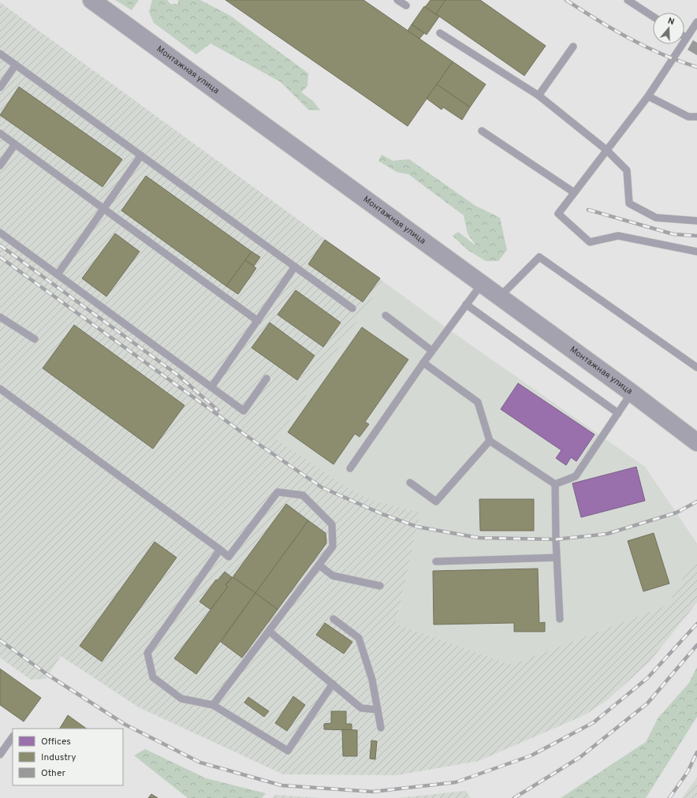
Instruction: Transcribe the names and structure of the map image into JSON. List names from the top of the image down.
{
  "streets": {
    "street": ["Монтажная улица"]
  },
  "legend": ["Offices", "Industry", "Other"],
  "north": "top"
}
